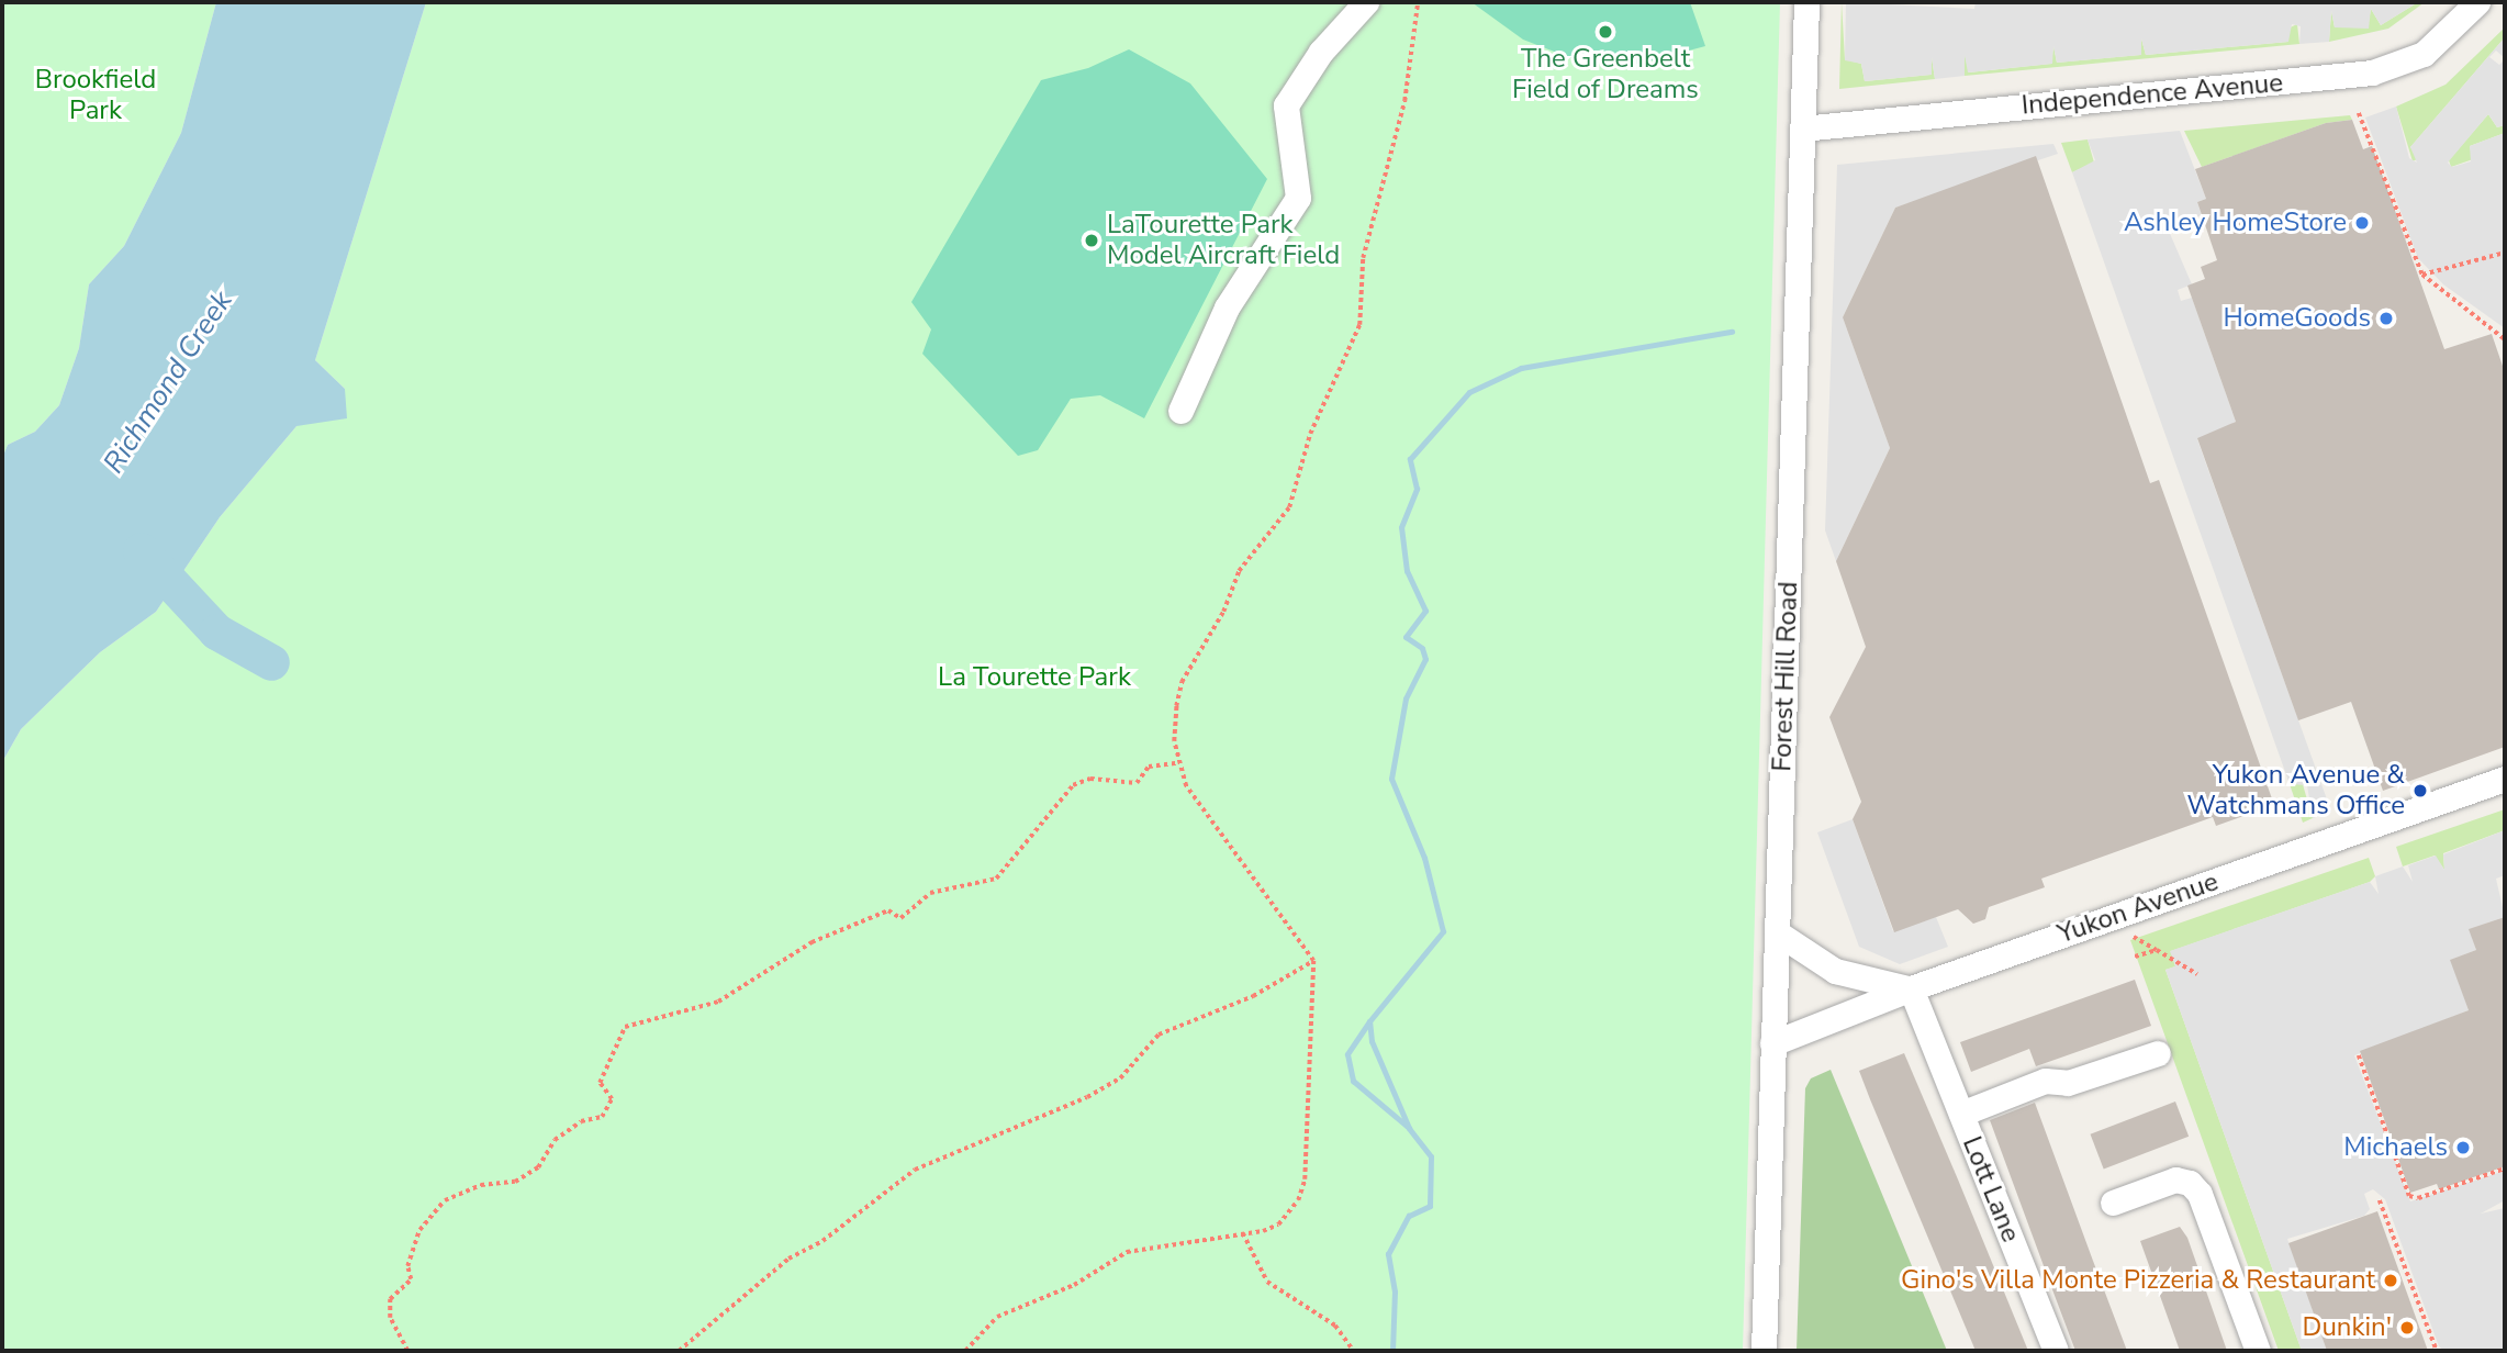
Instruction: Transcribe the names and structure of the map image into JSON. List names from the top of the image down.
{
  "streets": {
    "street": [
      "Independence Avenue",
      "Forest Hill Road",
      "Yukon Avenue",
      "Lott Lane"
    ]
  },
  "crossings": [
    ["Independence Avenue", "Forest Hill Road"],
    ["Forest Hill Road", "Yukon Avenue"],
    ["Yukon Avenue", "Lott Lane"]
  ],
  "water": ["Richmond Creek"],
  "parks": ["Brookfield Park", "La Tourette Park"],
  "places": [
    "The Greenbelt Field of Dreams",
    "Ashley HomeStore",
    "LaTourette Park Model Aircraft Field",
    "HomeGoods",
    "Yukon Avenue & Watchmans Office",
    "Michaels",
    "Gino's Villa Monte Pizzeria & Restaurant",
    "Dunkin'"
  ]
}
